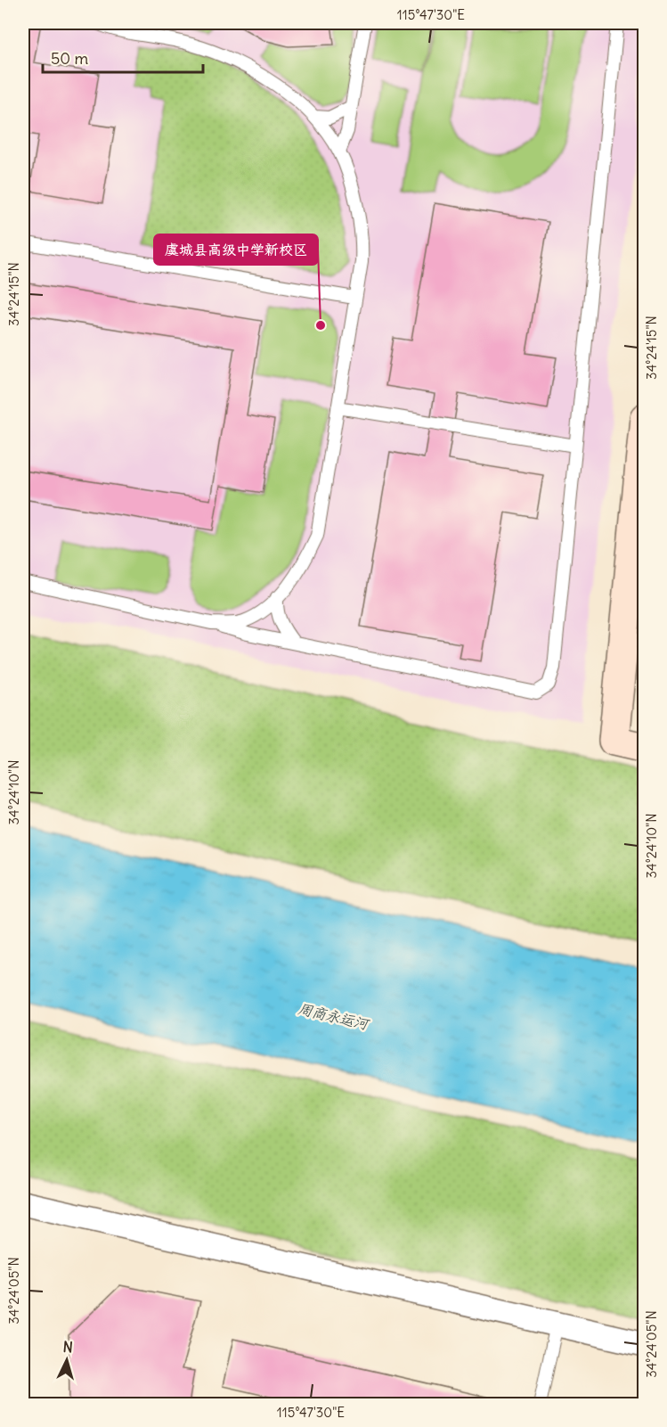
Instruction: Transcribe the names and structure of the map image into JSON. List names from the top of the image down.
{
  "water": ["周商永运河"],
  "places": ["虞城县高级中学新校区"],
  "scale_bar": "50 m",
  "north": "top",
  "coordinates": [
    "115°47'30\"E",
    "34°24'15\"N",
    "34°24'10\"N",
    "34°24'05\"N"
  ]
}
